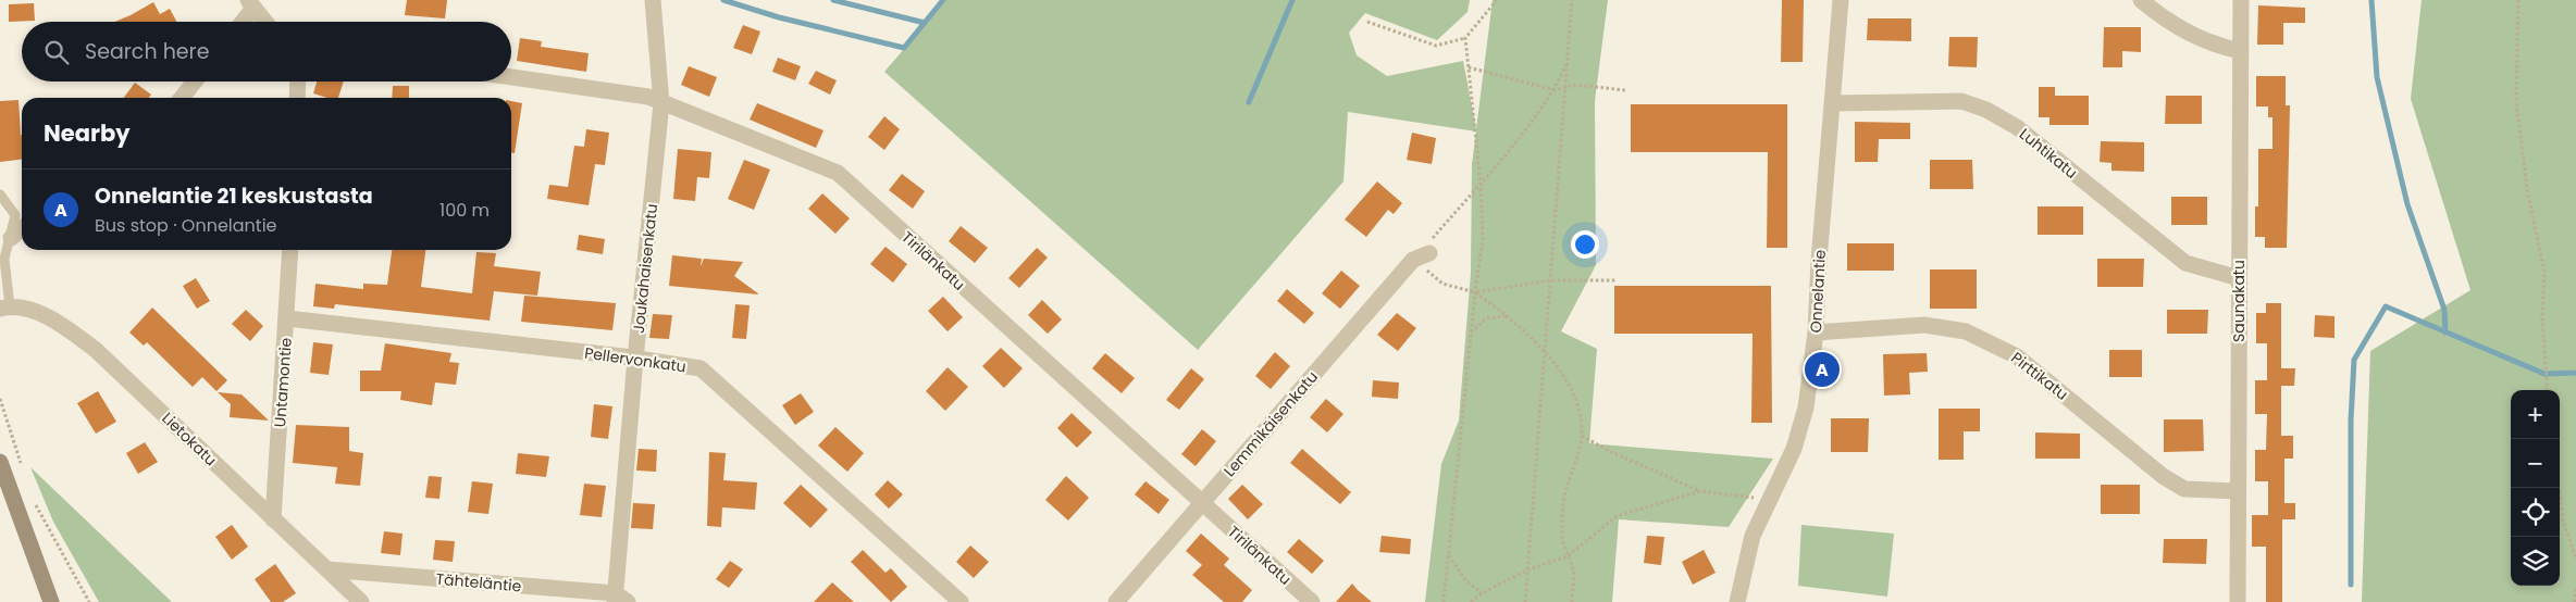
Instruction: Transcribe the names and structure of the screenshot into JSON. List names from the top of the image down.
{
  "streets": {
    "street": [
      "Luhtikatu",
      "Tirilänkatu",
      "Joukahaisenkatu",
      "Onnelantie",
      "Saunakatu",
      "Pellervonkatu",
      "Pirttikatu",
      "Untamontie",
      "Lemmikäisenkatu",
      "Lietokatu",
      "Tähteläntie"
    ]
  },
  "crossings": [
    ["Luhtikatu", "Onnelantie"],
    ["Luhtikatu", "Saunakatu"],
    ["Tirilänkatu", "Joukahaisenkatu"],
    ["Tirilänkatu", "Lemmikäisenkatu"],
    ["Joukahaisenkatu", "Pellervonkatu"],
    ["Joukahaisenkatu", "Tähteläntie"],
    ["Onnelantie", "Pirttikatu"],
    ["Saunakatu", "Pirttikatu"],
    ["Pellervonkatu", "Untamontie"],
    ["Untamontie", "Lietokatu"],
    ["Lietokatu", "Tähteläntie"]
  ],
  "page": {
    "search": "Search here",
    "heading": "Nearby",
    "list": [
      {
        "mark": "A",
        "name": "Onnelantie 21 keskustasta",
        "note": "Bus stop · Onnelantie",
        "value": "100 m"
      }
    ],
    "pins": "A",
    "map_buttons": ["+", "−"]
  }
}
